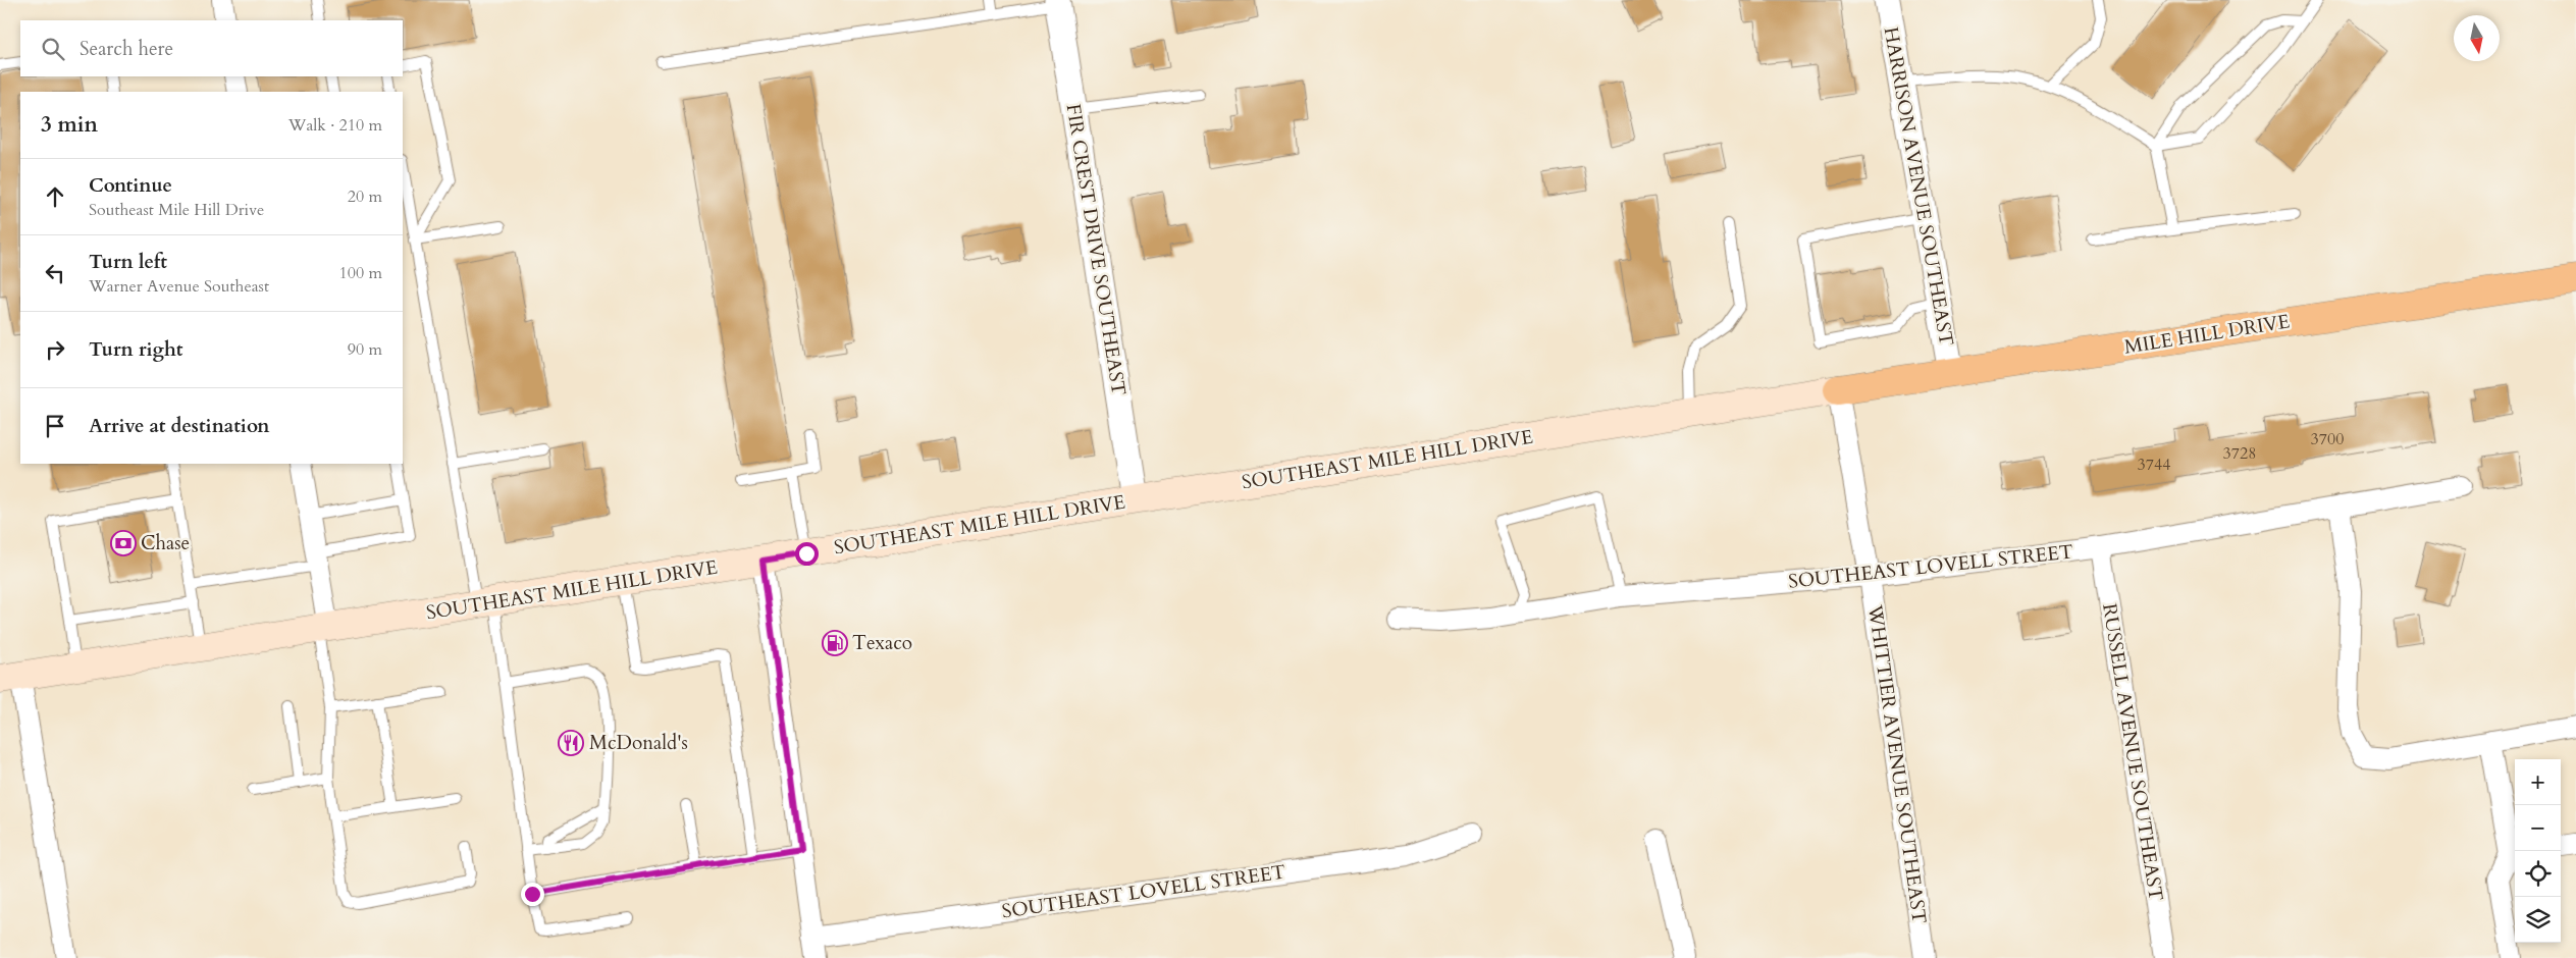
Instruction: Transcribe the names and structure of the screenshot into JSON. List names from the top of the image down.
{
  "streets": {
    "main road": ["MILE HILL DRIVE", "SOUTHEAST MILE HILL DRIVE"],
    "street": [
      "HARRISON AVENUE SOUTHEAST",
      "FIR CREST DRIVE SOUTHEAST",
      "SOUTHEAST LOVELL STREET",
      "RUSSELL AVENUE SOUTHEAST",
      "WHITTIER AVENUE SOUTHEAST"
    ]
  },
  "crossings": [
    ["HARRISON AVENUE SOUTHEAST", "MILE HILL DRIVE"],
    ["FIR CREST DRIVE SOUTHEAST", "SOUTHEAST MILE HILL DRIVE"],
    ["MILE HILL DRIVE", "SOUTHEAST MILE HILL DRIVE"],
    ["MILE HILL DRIVE", "WHITTIER AVENUE SOUTHEAST"],
    ["SOUTHEAST MILE HILL DRIVE", "WHITTIER AVENUE SOUTHEAST"],
    ["SOUTHEAST LOVELL STREET", "RUSSELL AVENUE SOUTHEAST"],
    ["SOUTHEAST LOVELL STREET", "WHITTIER AVENUE SOUTHEAST"]
  ],
  "places": {
    "bank": ["Chase"],
    "fuel station": ["Texaco"],
    "restaurant": ["McDonald's"]
  },
  "house_numbers": ["3700", "3728", "3744"],
  "north": "bottom",
  "page": {
    "search": "Search here",
    "heading": ["3 min", "Walk · 210 m"],
    "list": [
      ["Continue", "Southeast Mile Hill Drive", "20 m"],
      ["Turn left", "Warner Avenue Southeast", "100 m"],
      ["Turn right", "90 m"],
      "Arrive at destination"
    ],
    "map_buttons": ["+", "−"]
  }
}
